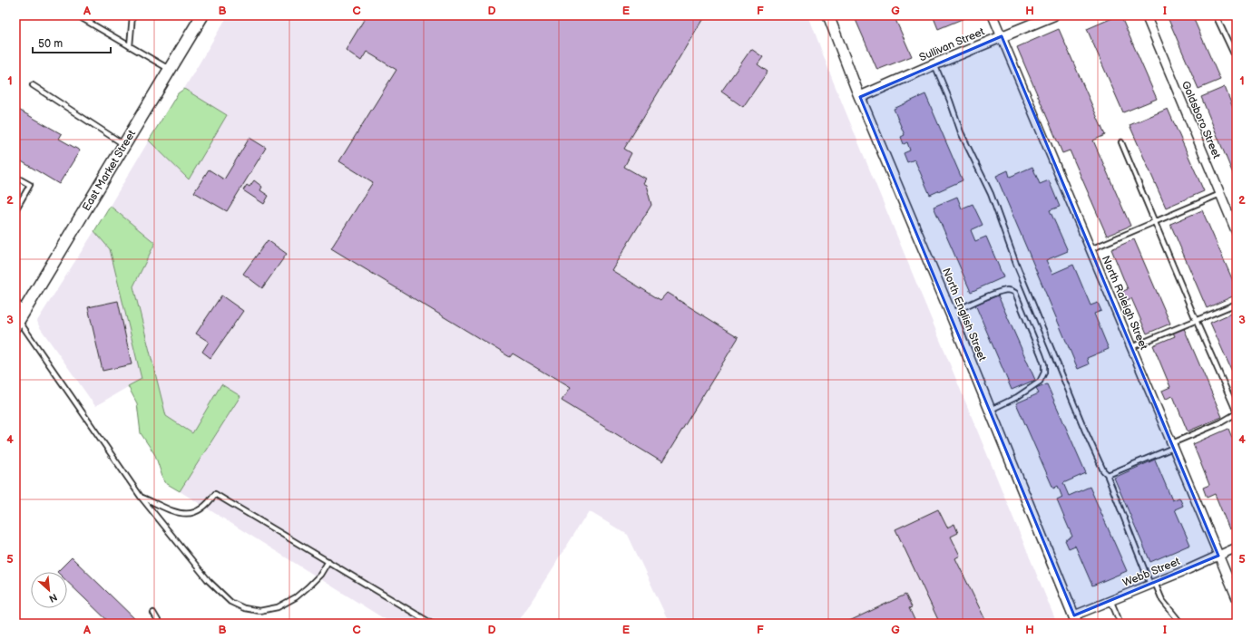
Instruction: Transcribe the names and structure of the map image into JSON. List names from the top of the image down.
{
  "streets": {
    "main road": ["East Market Street"],
    "street": [
      "Sullivan Street",
      "Goldsboro Street",
      "North Raleigh Street",
      "North English Street",
      "Webb Street"
    ]
  },
  "crossings": [
    ["Sullivan Street", "North Raleigh Street"],
    ["Sullivan Street", "North English Street"],
    ["North Raleigh Street", "Webb Street"],
    ["North English Street", "Webb Street"]
  ],
  "scale_bar": "50 m",
  "north": "bottom right",
  "grid": {
    "columns": [
      "A",
      "B",
      "C",
      "D",
      "E",
      "F",
      "G",
      "H",
      "I"
    ],
    "rows": [
      "1",
      "2",
      "3",
      "4",
      "5"
    ]
  }
}
